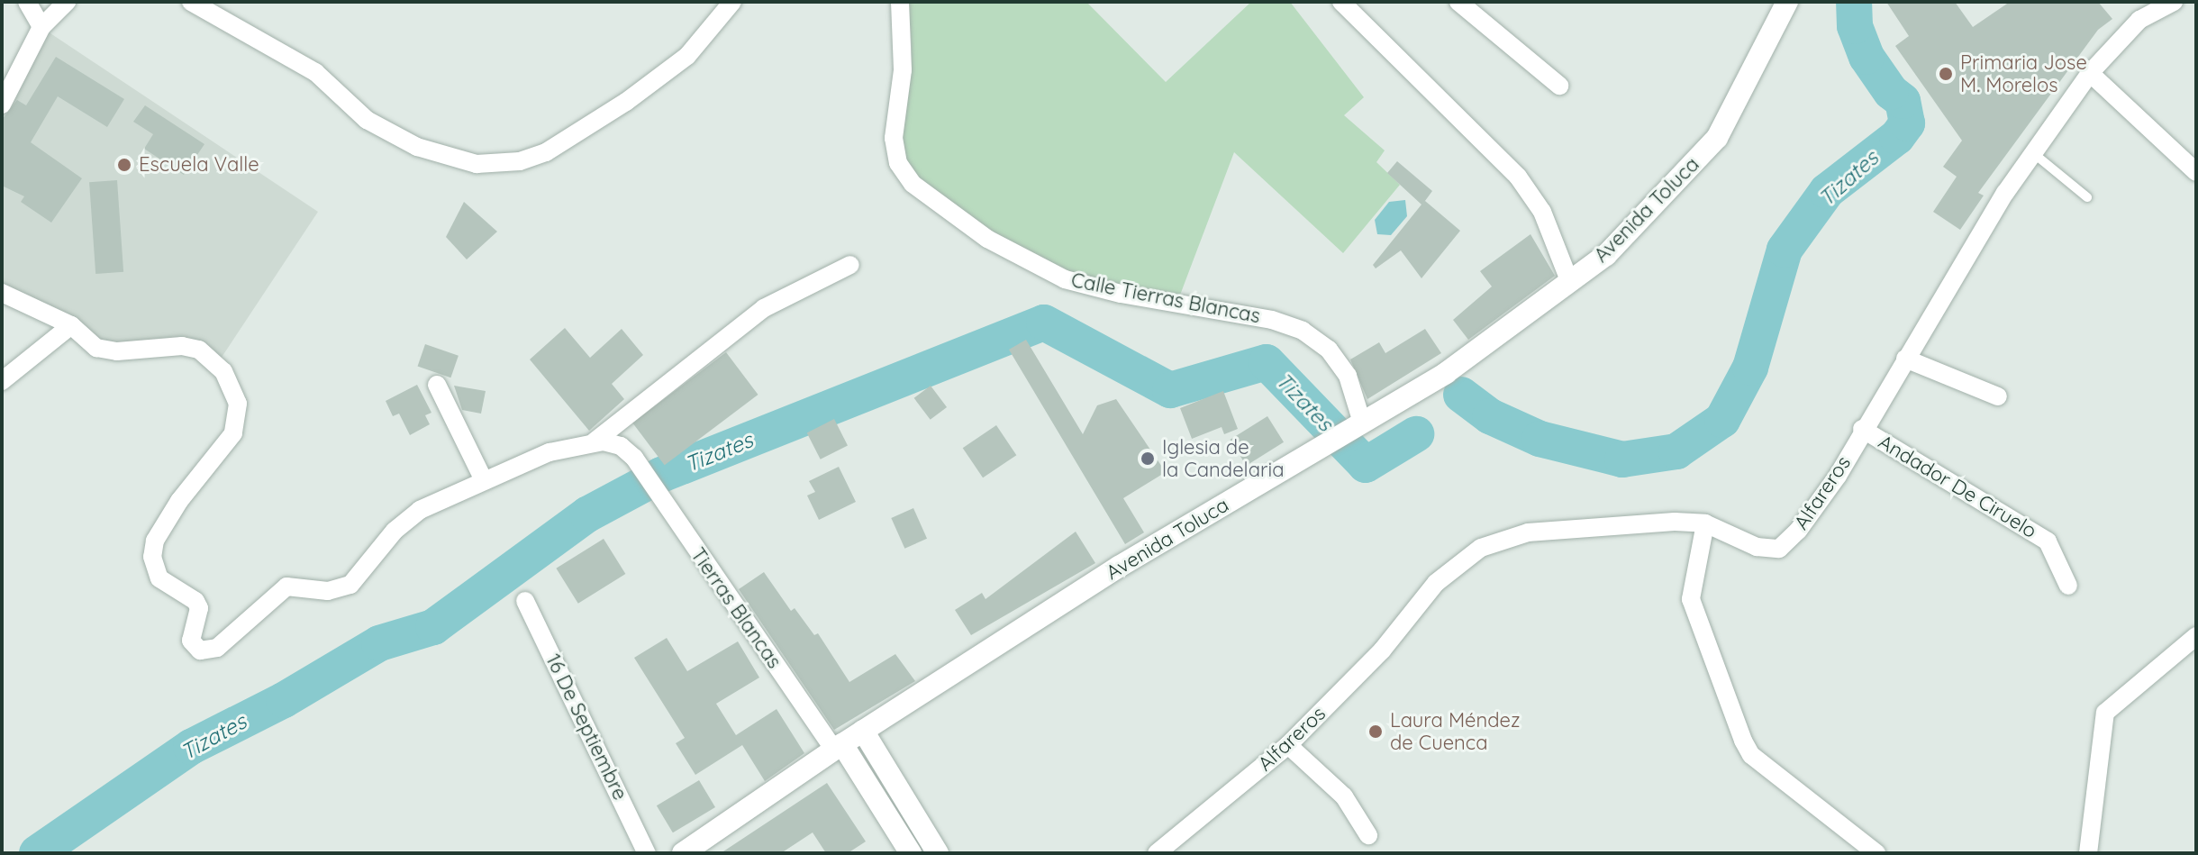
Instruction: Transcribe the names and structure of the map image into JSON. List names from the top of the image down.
{
  "streets": {
    "street": [
      "Avenida Toluca",
      "Calle Tierras Blancas",
      "Andador De Ciruelo",
      "Alfareros",
      "Tierras Blancas",
      "16 De Septiembre"
    ]
  },
  "crossings": [
    ["Avenida Toluca", "Calle Tierras Blancas"],
    ["Avenida Toluca", "Tierras Blancas"],
    ["Andador De Ciruelo", "Alfareros"]
  ],
  "water": ["Tizates"],
  "places": [
    "Primaria Jose M. Morelos",
    "Escuela Valle",
    "Iglesia de la Candelaria",
    "Laura Méndez de Cuenca"
  ]
}
